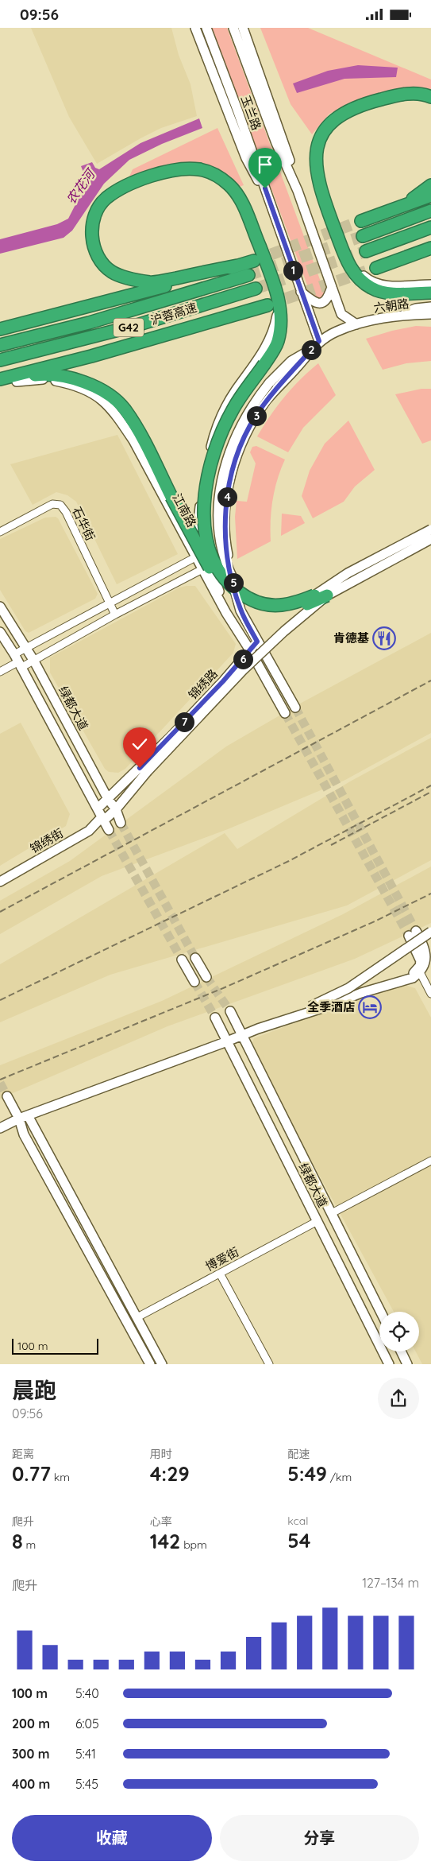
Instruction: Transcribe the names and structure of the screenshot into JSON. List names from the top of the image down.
{
  "streets": {
    "highway": ["沪蓉高速", "G42"],
    "main road": [
      "玉兰路",
      "六朝路",
      "江南路",
      "锦绣路",
      "绿都大道",
      "锦绣街"
    ],
    "street": ["石华街", "博爱街"]
  },
  "crossings": [
    ["玉兰路", "六朝路"],
    ["江南路", "锦绣路"],
    ["锦绣路", "绿都大道"],
    ["锦绣路", "锦绣街"],
    ["绿都大道", "博爱街"]
  ],
  "water": ["农花河"],
  "places": {
    "restaurant": ["肯德基"],
    "hotel": ["全季酒店"]
  },
  "scale_bar": "100 m",
  "page": {
    "status": "09:56",
    "pins": [
      "1",
      "2",
      "3",
      "4",
      "5",
      "6",
      "7"
    ],
    "scale": "100 m",
    "heading": ["晨跑", "09:56"],
    "stats": [
      ["距离", "0.77 km"],
      ["用时", "4:29"],
      ["配速", "5:49 /km"],
      ["爬升", "8 m"],
      ["心率", "142 bpm"],
      ["kcal", "54"]
    ],
    "chart": ["爬升", "127–134 m"],
    "list": [
      {
        "name": "100 m",
        "note": "5:40"
      },
      {
        "name": "200 m",
        "note": "6:05"
      },
      {
        "name": "300 m",
        "note": "5:41"
      },
      {
        "name": "400 m",
        "note": "5:45"
      }
    ],
    "buttons": ["收藏", "分享"]
  }
}
